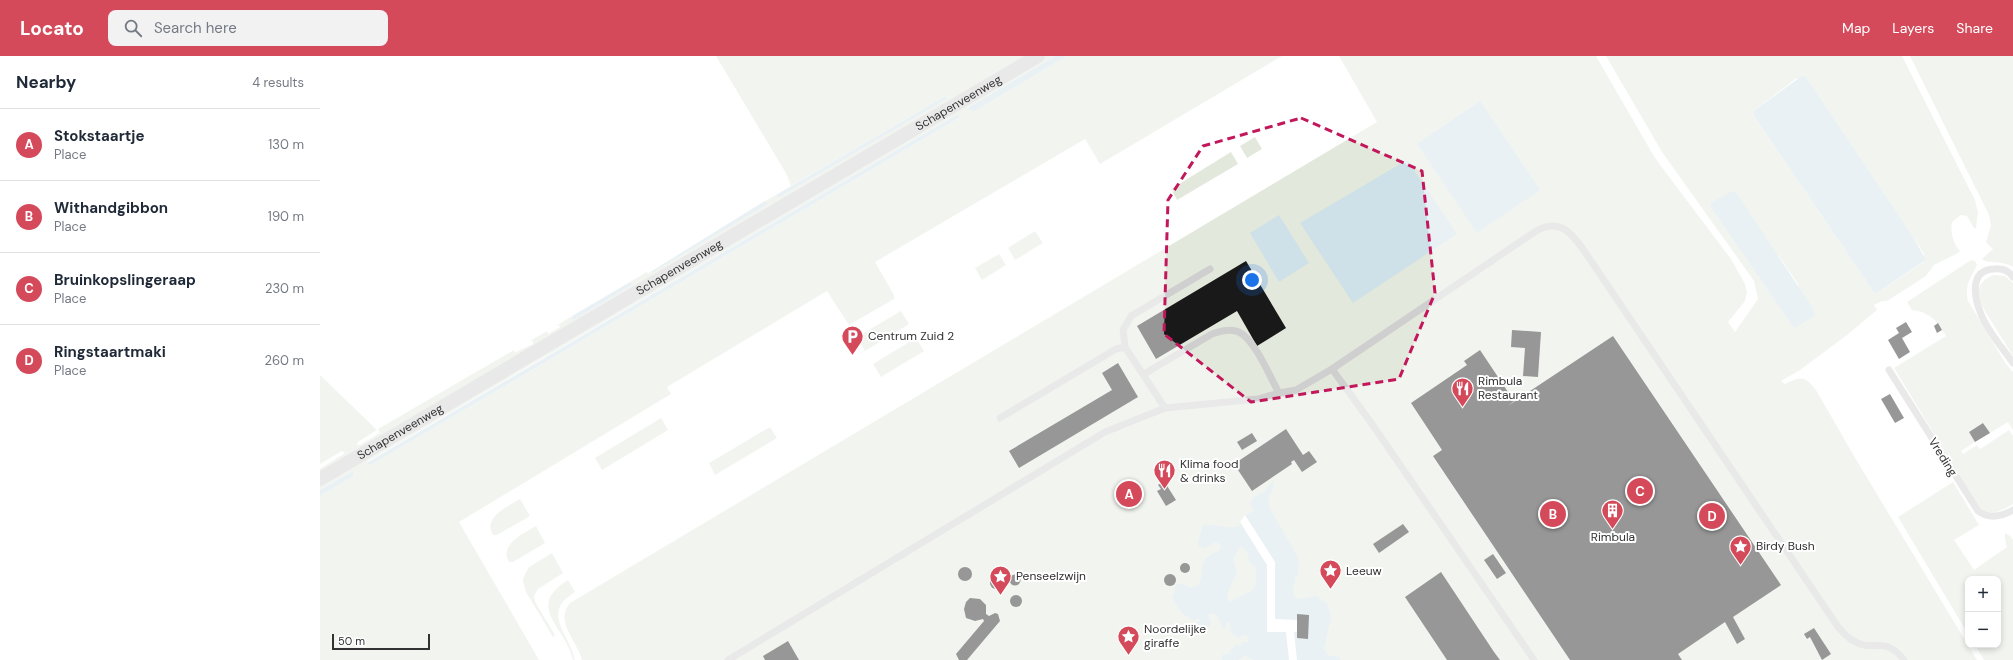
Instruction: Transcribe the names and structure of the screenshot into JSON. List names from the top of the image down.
{
  "streets": {
    "street": ["Schapenveenweg"],
    "lane": ["Vreding"]
  },
  "places": {
    "parking": ["Centrum Zuid 2"],
    "restaurant": ["Rimbula Restaurant", "Klima food & drinks"],
    "building": ["Rimbula"],
    "place": [
      "Birdy Bush",
      "Leeuw",
      "Penseelzwijn",
      "Noordelijke giraffe"
    ]
  },
  "scale_bar": "50 m",
  "page": {
    "header": "Locato",
    "search": "Search here",
    "nav": ["Map", "Layers", "Share"],
    "heading": ["Nearby", "4 results"],
    "list": [
      {
        "mark": "A",
        "name": "Stokstaartje",
        "note": "Place",
        "value": "130 m"
      },
      {
        "mark": "B",
        "name": "Withandgibbon",
        "note": "Place",
        "value": "190 m"
      },
      {
        "mark": "C",
        "name": "Bruinkopslingeraap",
        "note": "Place",
        "value": "230 m"
      },
      {
        "mark": "D",
        "name": "Ringstaartmaki",
        "note": "Place",
        "value": "260 m"
      }
    ],
    "pins": [
      "C",
      "A",
      "B",
      "D"
    ],
    "map_buttons": ["+", "−"],
    "scale": "50 m"
  }
}
